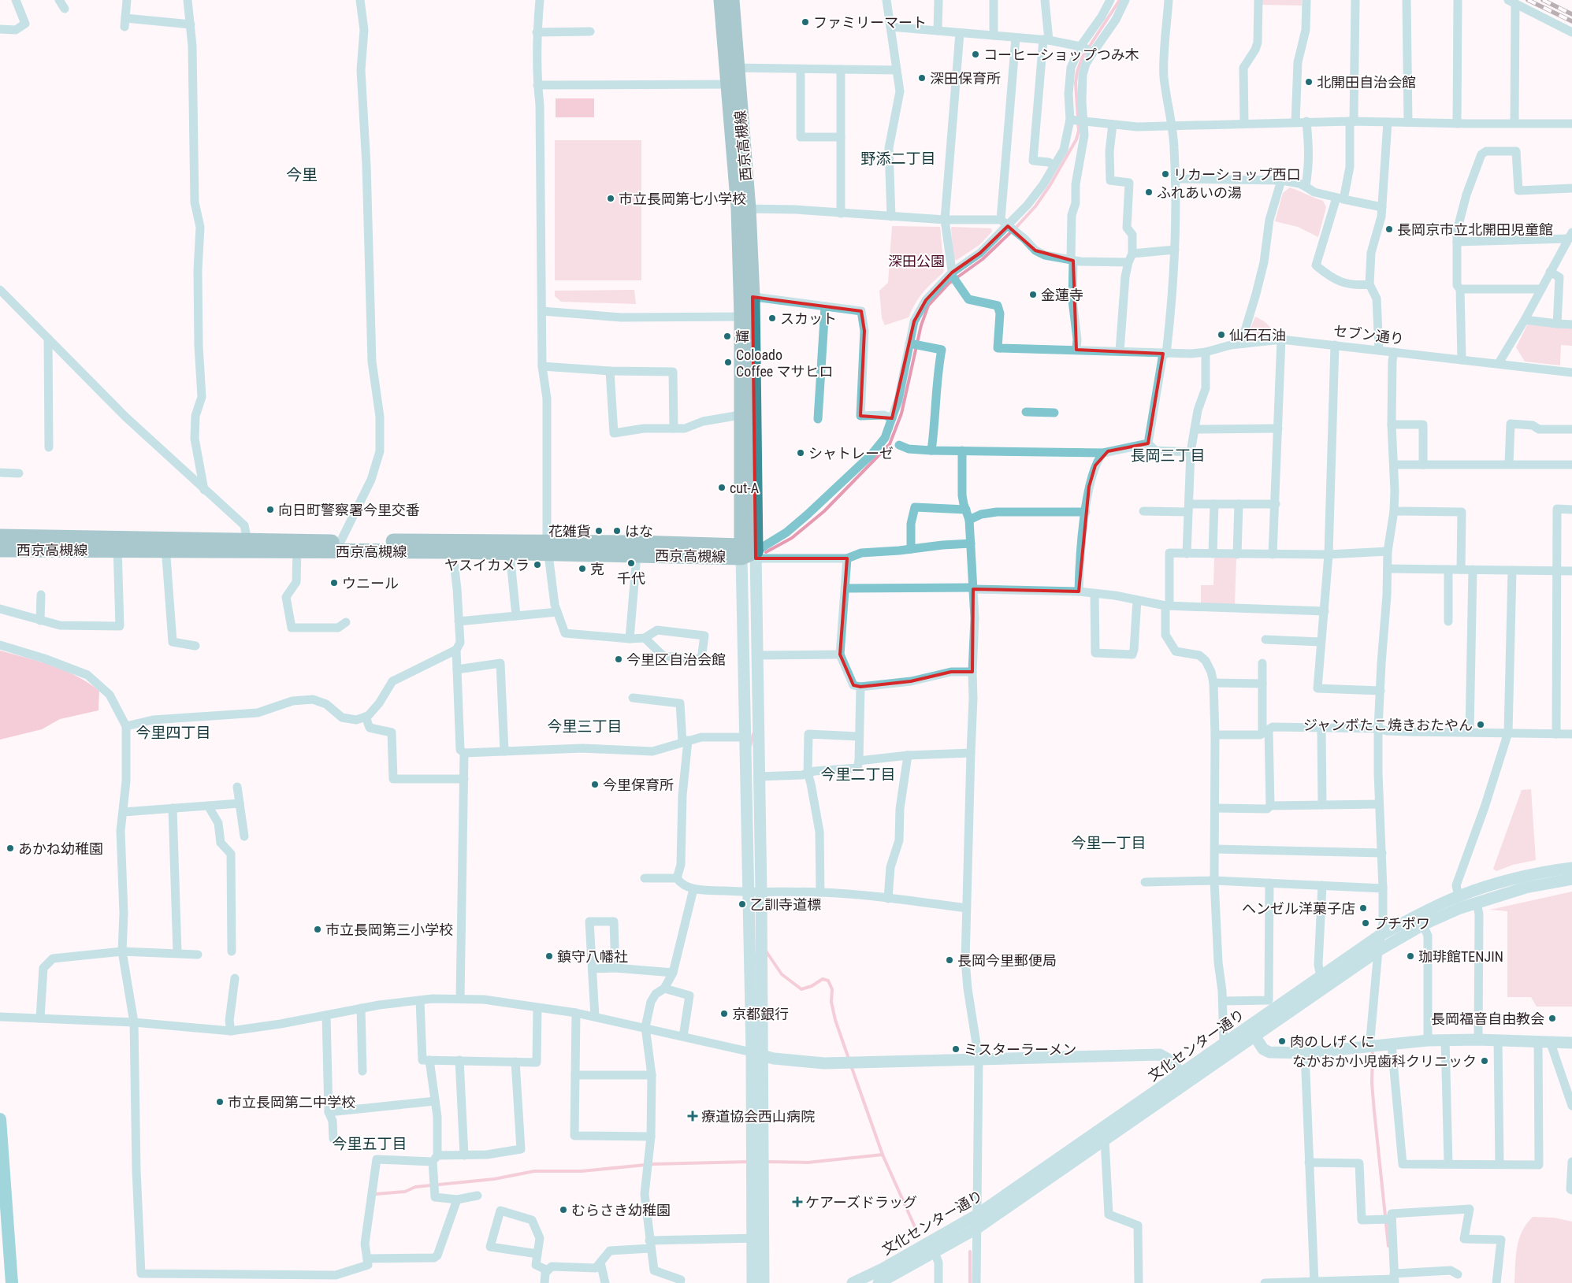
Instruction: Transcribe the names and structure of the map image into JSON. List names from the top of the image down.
{
  "streets": {
    "main road": ["西京高槻線"],
    "street": ["セブン通り", "文化センター通り"]
  },
  "districts": [
    "野添二丁目",
    "今里",
    "長岡三丁目",
    "今里三丁目",
    "今里四丁目",
    "今里二丁目",
    "今里一丁目",
    "今里五丁目"
  ],
  "parks": ["深田公園"],
  "places": {
    "other": [
      "ファミリーマート",
      "コーヒーショップつみ木",
      "深田保育所",
      "北開田自治会館",
      "リカーショップ西口",
      "ふれあいの湯",
      "市立長岡第七小学校",
      "長岡京市立北開田児童館",
      "金蓮寺",
      "スカット",
      "仙石石油",
      "輝",
      "Coloado Coffee マサヒロ",
      "シャトレーゼ",
      "cut-A",
      "向日町警察署今里交番",
      "花雑貨",
      "はな",
      "千代",
      "ヤスイカメラ",
      "克",
      "ウニール",
      "今里区自治会館",
      "ジャンボたこ焼きおたやん",
      "今里保育所",
      "あかね幼稚園",
      "乙訓寺道標",
      "ヘンゼル洋菓子店",
      "プチポワ",
      "市立長岡第三小学校",
      "鎮守八幡社",
      "珈琲館TENJIN",
      "長岡今里郵便局",
      "京都銀行",
      "長岡福音自由教会",
      "肉のしげくに",
      "ミスターラーメン",
      "なかおか小児歯科クリニック",
      "市立長岡第二中学校",
      "むらさき幼稚園"
    ],
    "health": ["療道協会西山病院", "ケアーズドラッグ"]
  }
}
